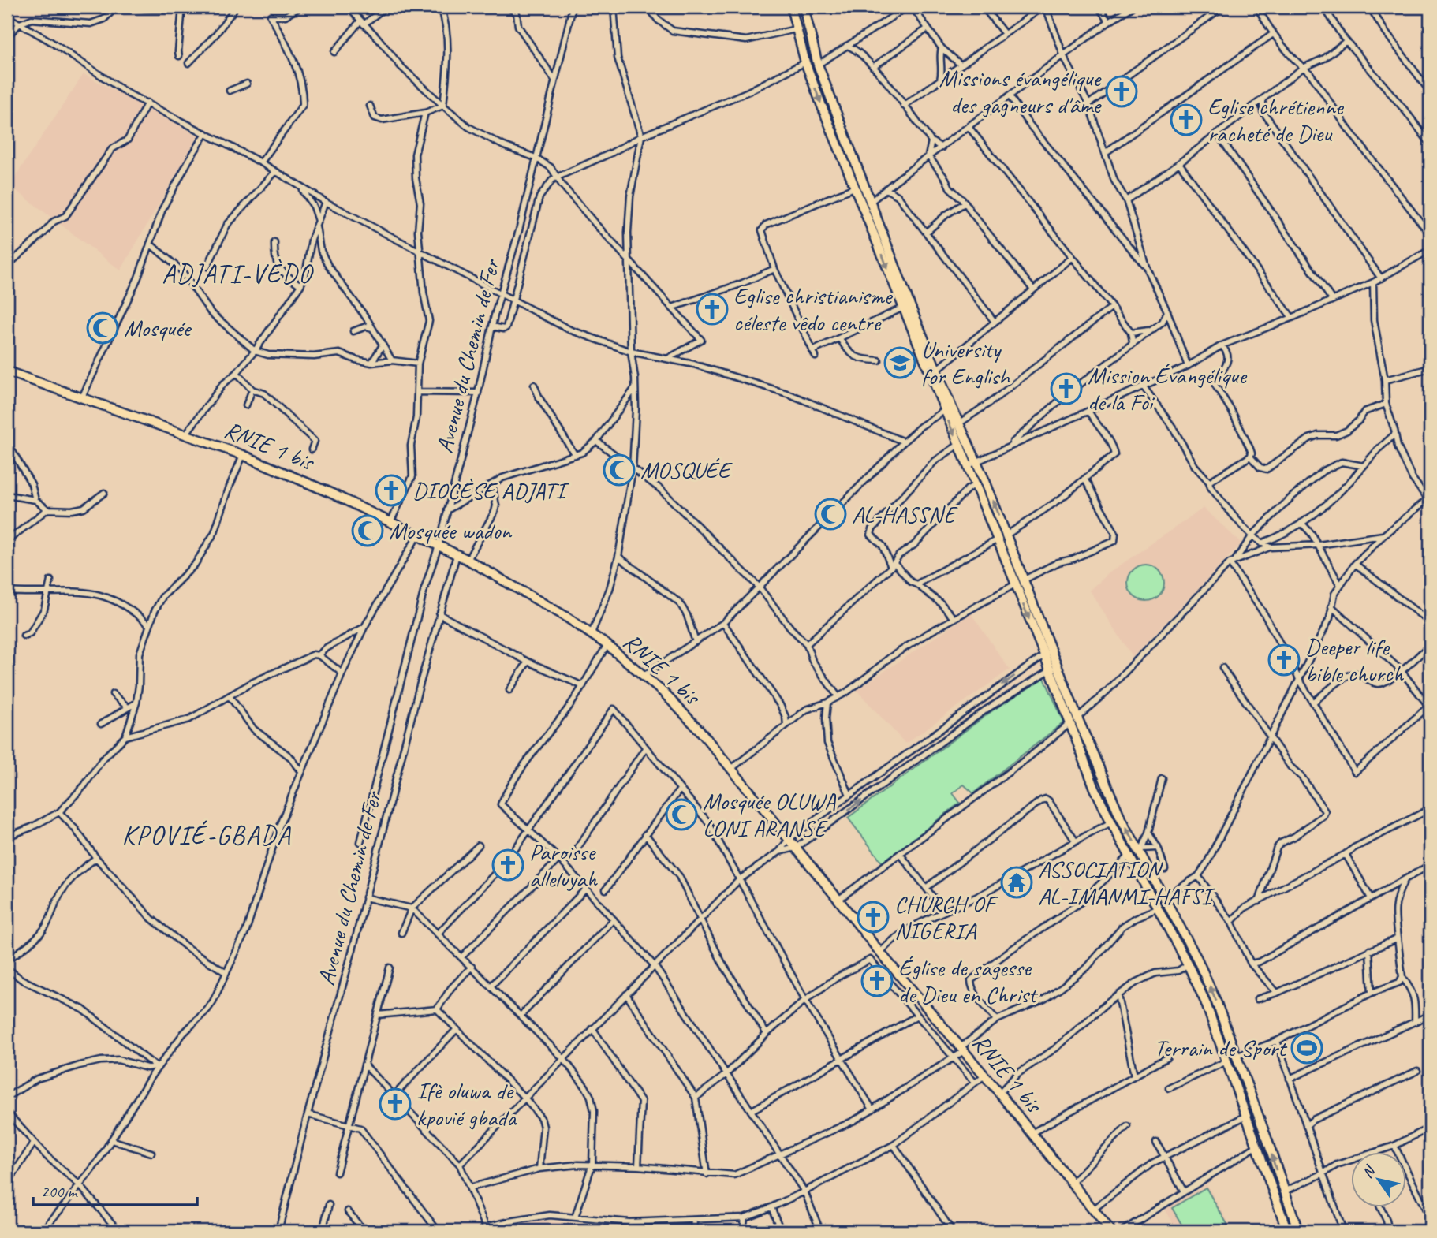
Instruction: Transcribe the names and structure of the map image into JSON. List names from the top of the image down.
{
  "streets": {
    "main road": ["RNIE 1 bis"],
    "street": ["Avenue du Chemin de Fer"]
  },
  "crossings": [
    ["Avenue du Chemin de Fer", "RNIE 1 bis"]
  ],
  "districts": ["ADJATI-VÈDO", "KPOVIÉ-GBADA"],
  "places": {
    "church": [
      "Missions évangélique des gagneurs d'âme",
      "Eglise chrétienne racheté de Dieu",
      "Eglise christianisme céleste vêdo centre",
      "Mission Évangélique de la Foi",
      "DIOCÈSE ADJATI",
      "Deeper life bible church",
      "Paroisse alleluyah",
      "CHURCH OF NIGERIA",
      "Église de sagesse de Dieu en Christ",
      "Ifè oluwa de kpovié gbada"
    ],
    "mosque": [
      "Mosquée",
      "MOSQUÉE",
      "AL-HASSNE",
      "Mosquée wadon",
      "Mosquée OLUWA LONI ARANSE"
    ],
    "school or university": ["University for English"],
    "temple": ["ASSOCIATION AL-IMANMI-HAFSI"],
    "sports": ["Terrain de Sport"]
  },
  "scale_bar": "200 m",
  "north": "top left"
}
